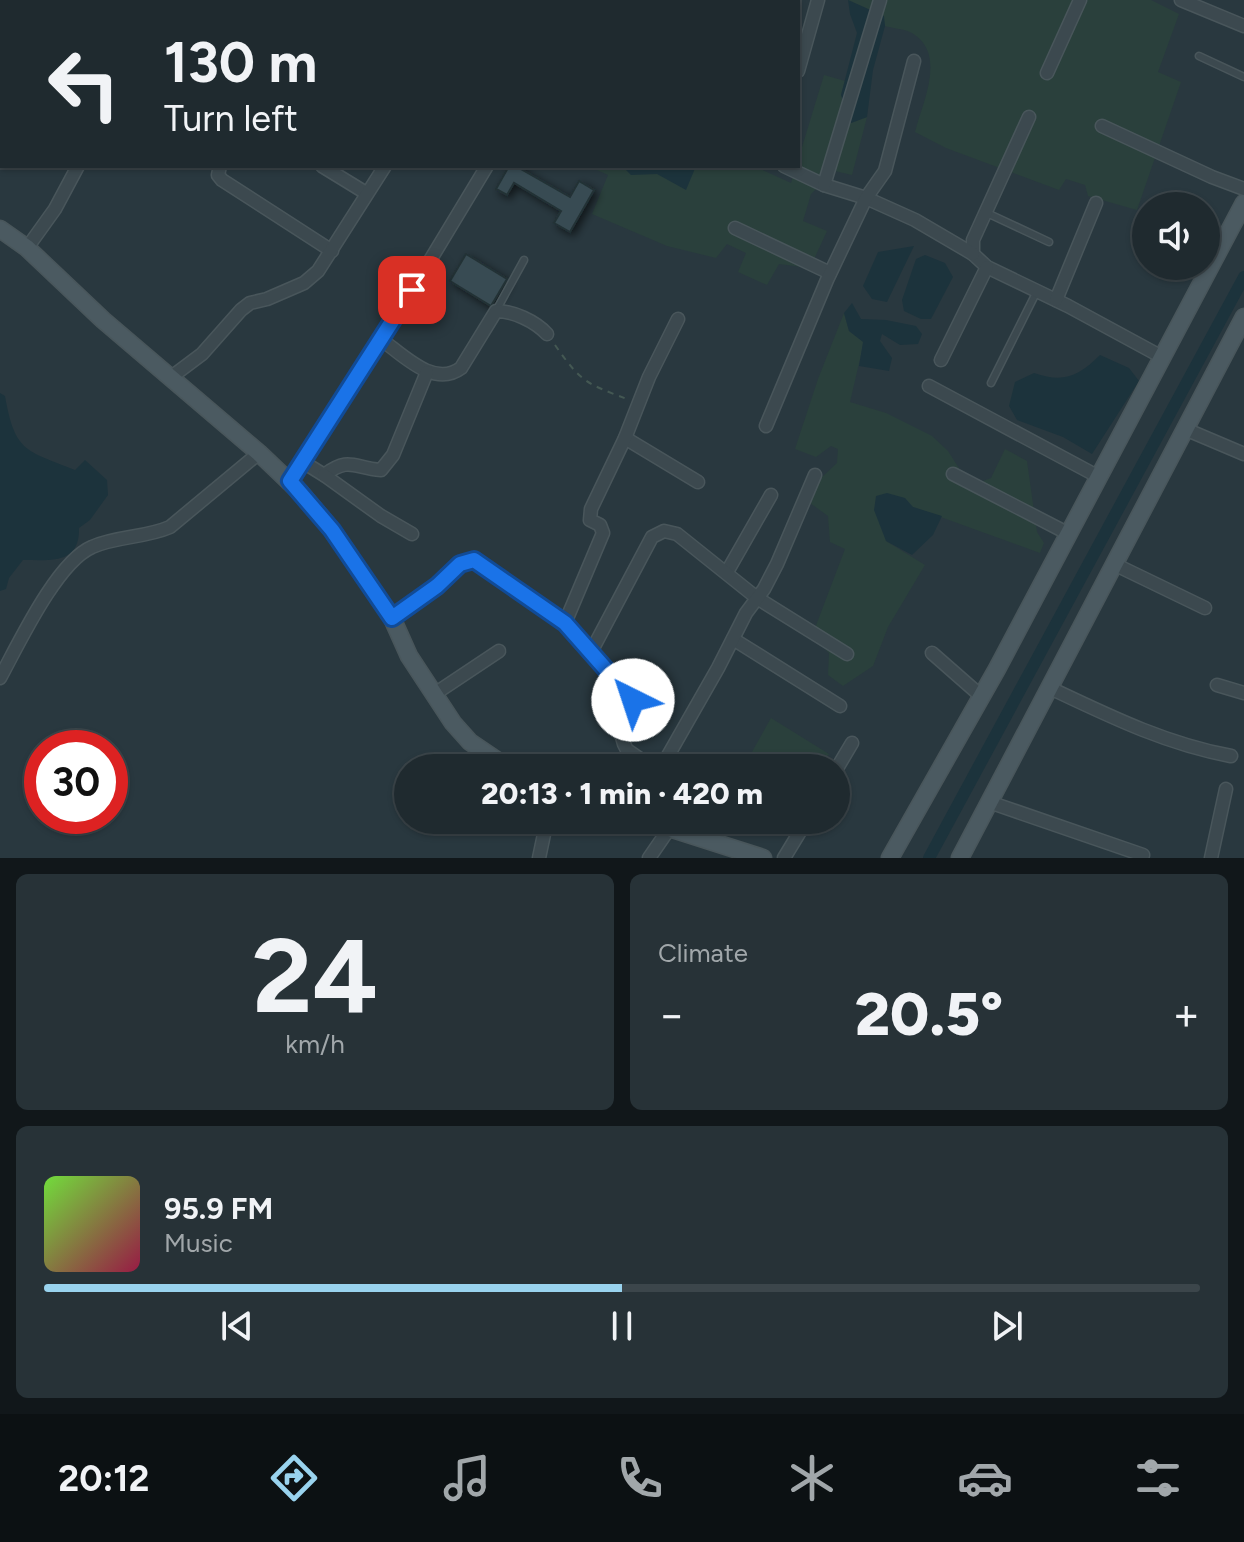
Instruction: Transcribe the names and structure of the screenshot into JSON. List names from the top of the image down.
{
  "page": {
    "turn": ["130 m", "Turn left"],
    "limit": "30",
    "trip": "20:13 · 1 min · 420 m",
    "tile": [
      ["24", "km/h"],
      "Climate"
    ],
    "heat": ["−", "20.5°", "+"],
    "song": ["95.9 FM", "Music"],
    "tabs": "20:12"
  }
}
